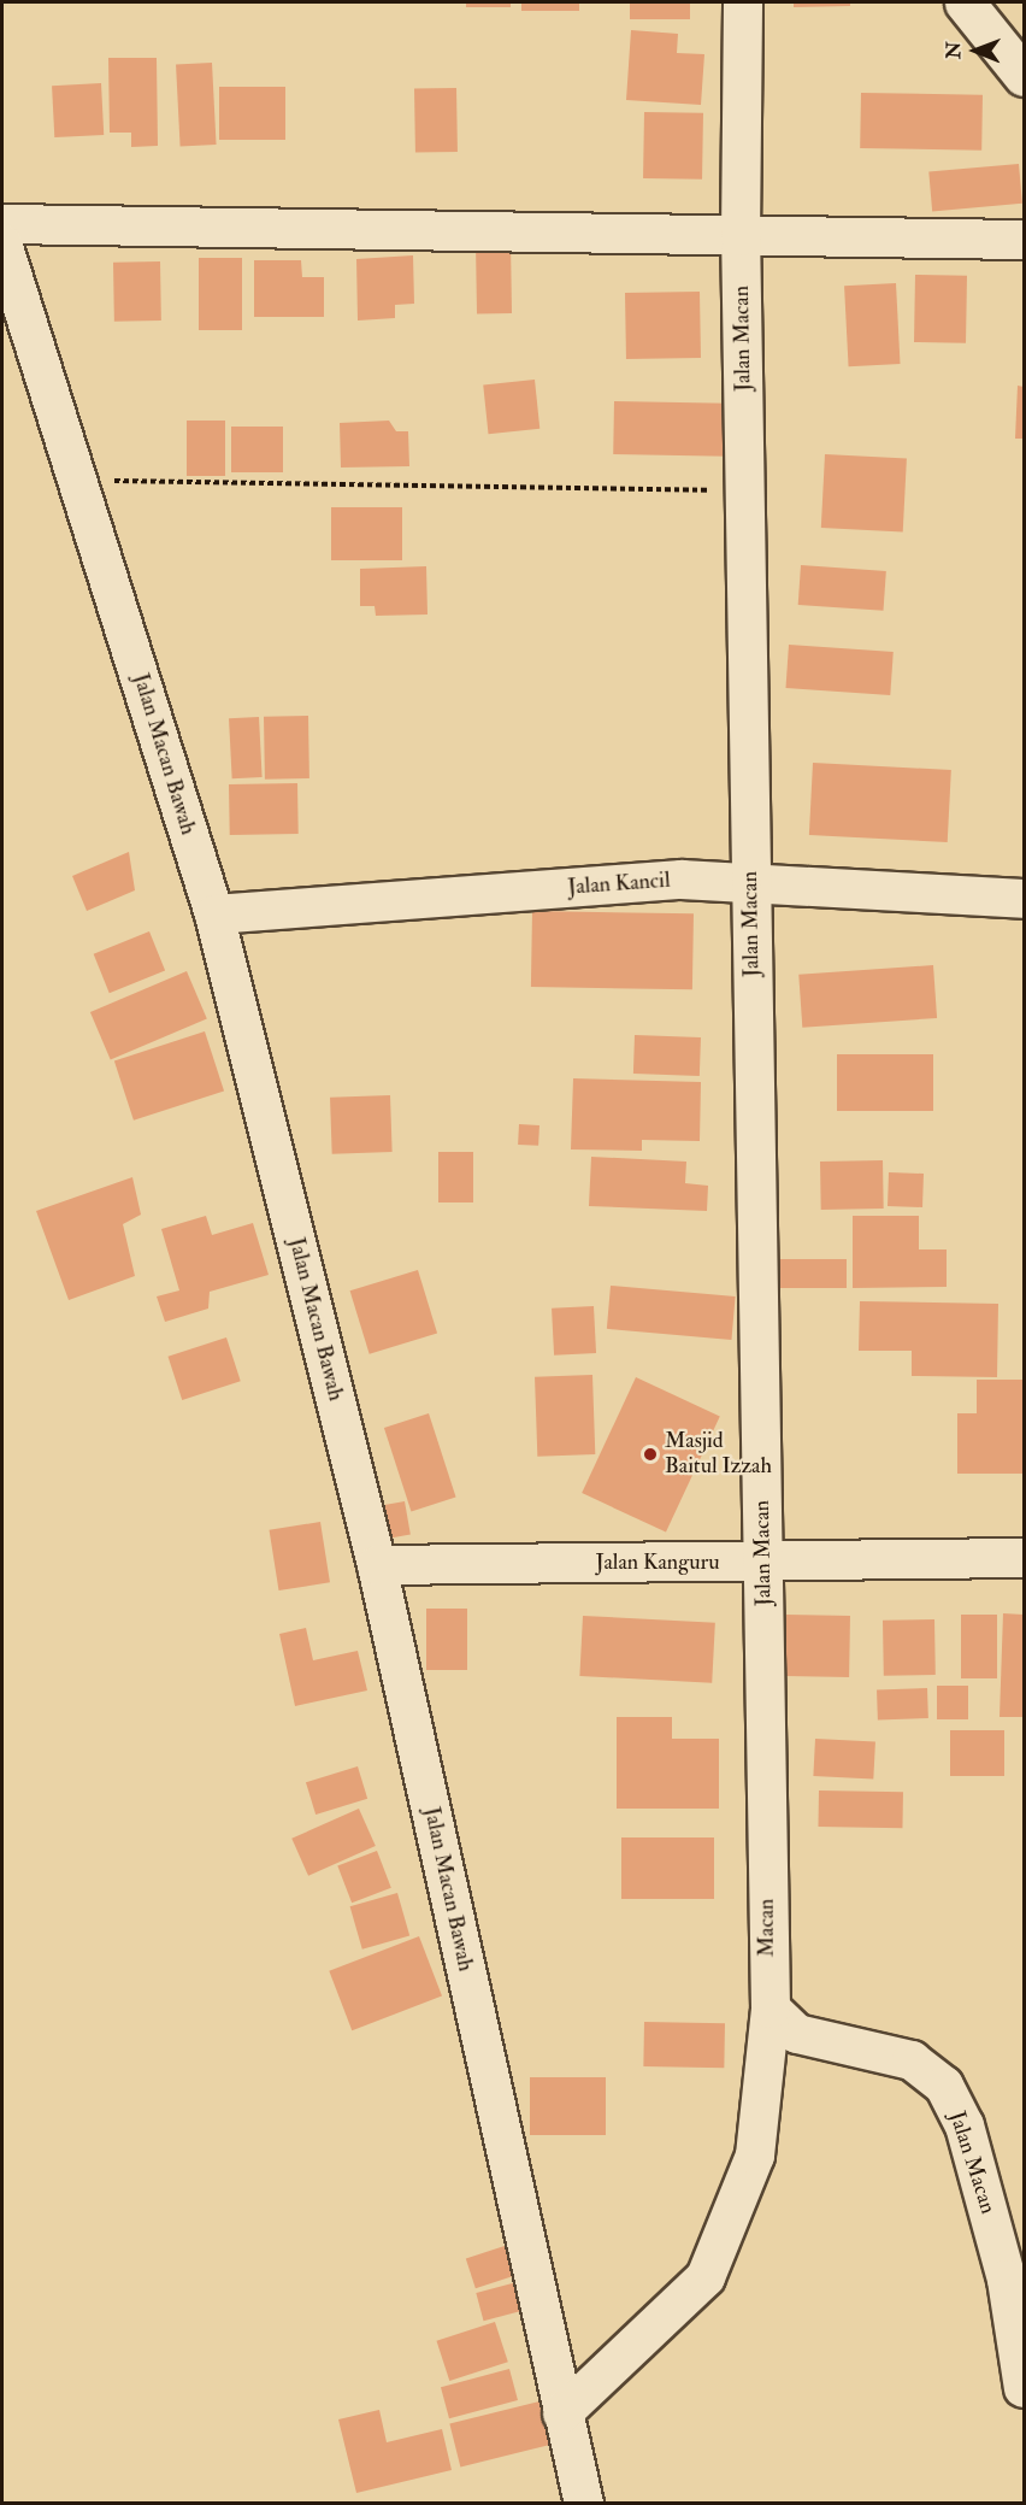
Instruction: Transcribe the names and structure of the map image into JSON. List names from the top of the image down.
{
  "streets": {
    "street": [
      "Jalan Macan",
      "Jalan Macan Bawah",
      "Jalan Kancil",
      "Jalan Kanguru",
      "Macan"
    ]
  },
  "crossings": [
    ["Jalan Macan", "Jalan Kancil"],
    ["Jalan Macan", "Jalan Kanguru"],
    ["Jalan Macan", "Macan"],
    ["Jalan Macan Bawah", "Jalan Kancil"],
    ["Jalan Macan Bawah", "Jalan Kanguru"],
    ["Jalan Macan Bawah", "Macan"]
  ],
  "places": ["Masjid Baitul Izzah"],
  "north": "left"
}
